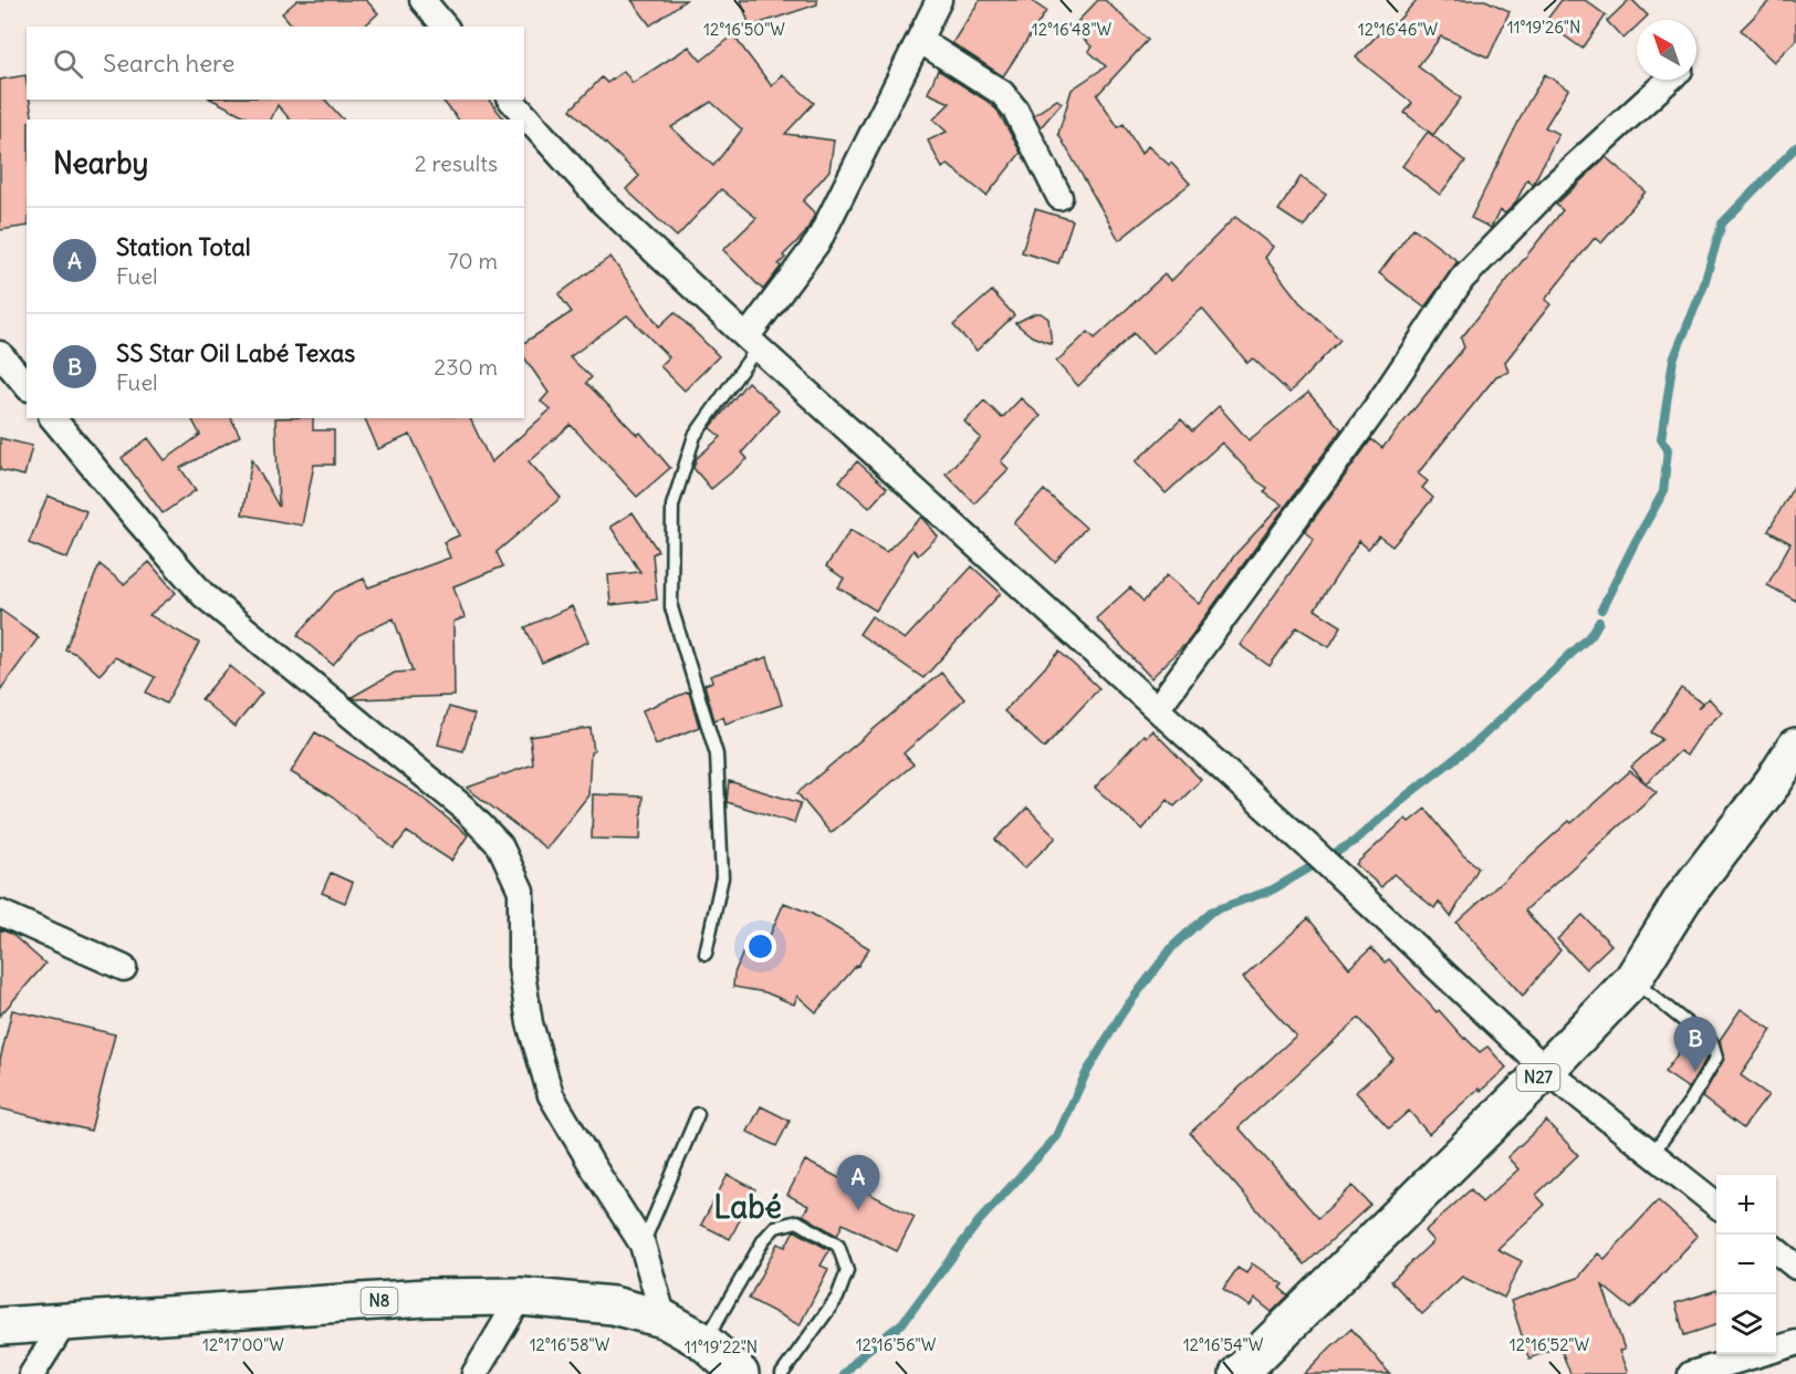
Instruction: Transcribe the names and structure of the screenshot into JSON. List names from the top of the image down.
{
  "streets": {
    "main road": ["N27", "N8"]
  },
  "districts": ["Labé"],
  "north": "top left",
  "page": {
    "search": "Search here",
    "heading": ["Nearby", "2 results"],
    "list": [
      {
        "mark": "A",
        "name": "Station Total",
        "note": "Fuel",
        "value": "70 m"
      },
      {
        "mark": "B",
        "name": "SS Star Oil Labé Texas",
        "note": "Fuel",
        "value": "230 m"
      }
    ],
    "pins": ["B", "A"],
    "map_buttons": ["+", "−"]
  },
  "coordinates": [
    "11°19'26\"N",
    "12°16'50\"W",
    "12°16'48\"W",
    "12°16'46\"W",
    "12°17'00\"W",
    "12°16'58\"W",
    "12°16'56\"W",
    "12°16'54\"W",
    "12°16'52\"W",
    "11°19'22\"N"
  ]
}
